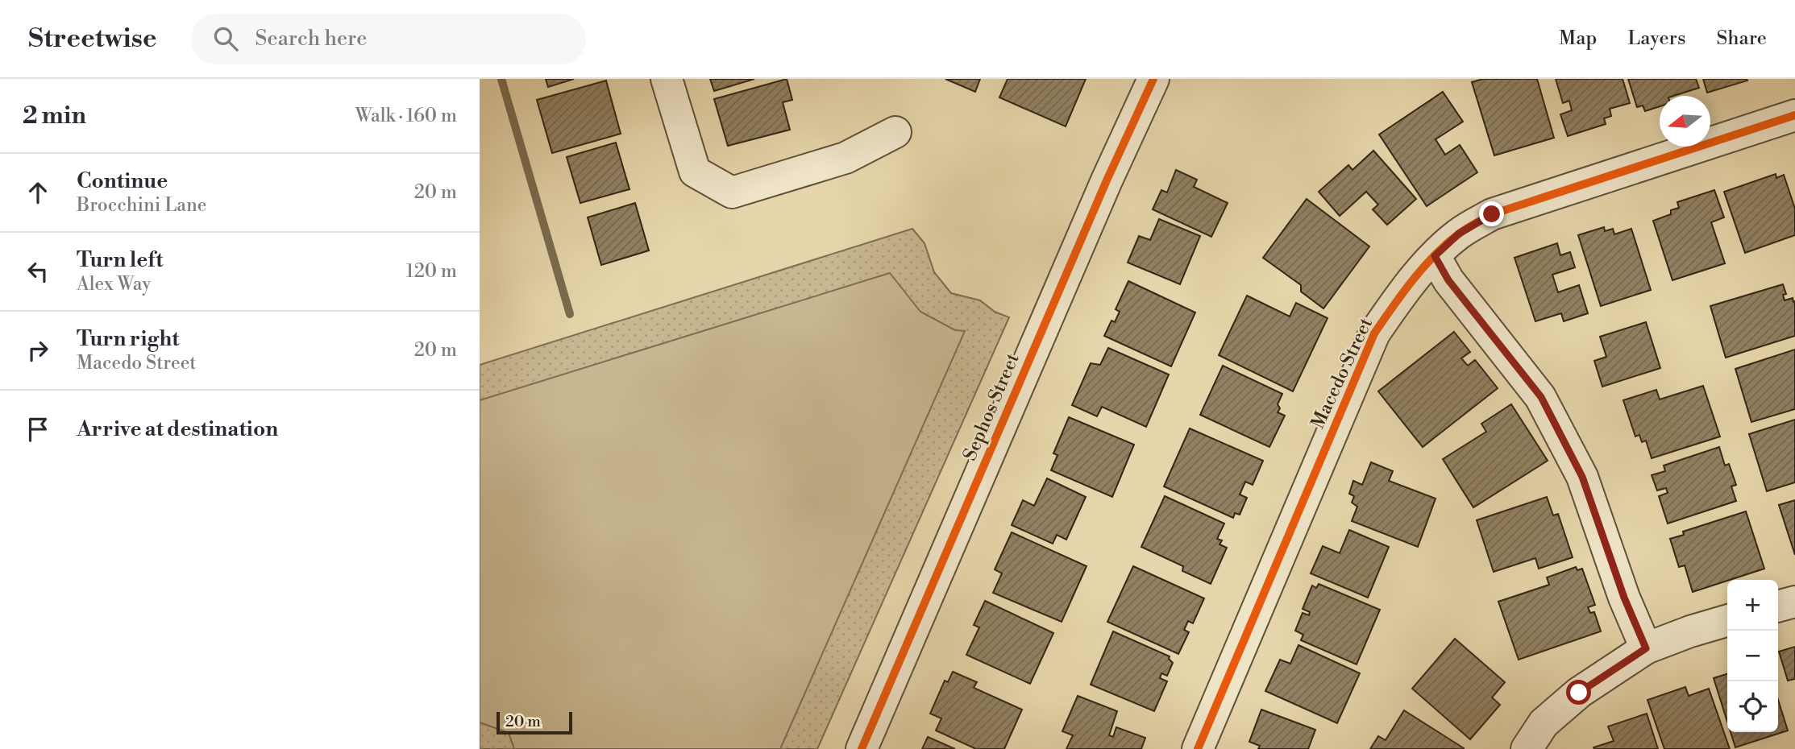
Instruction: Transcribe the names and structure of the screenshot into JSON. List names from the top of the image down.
{
  "streets": {
    "street": ["Macedo Street", "Sephos Street"]
  },
  "scale_bar": "20 m",
  "north": "left",
  "page": {
    "header": "Streetwise",
    "search": "Search here",
    "nav": ["Map", "Layers", "Share"],
    "heading": ["2 min", "Walk · 160 m"],
    "list": [
      ["Continue", "Brocchini Lane", "20 m"],
      ["Turn left", "Alex Way", "120 m"],
      ["Turn right", "Macedo Street", "20 m"],
      "Arrive at destination"
    ],
    "map_buttons": ["+", "−"],
    "scale": "20 m"
  }
}
